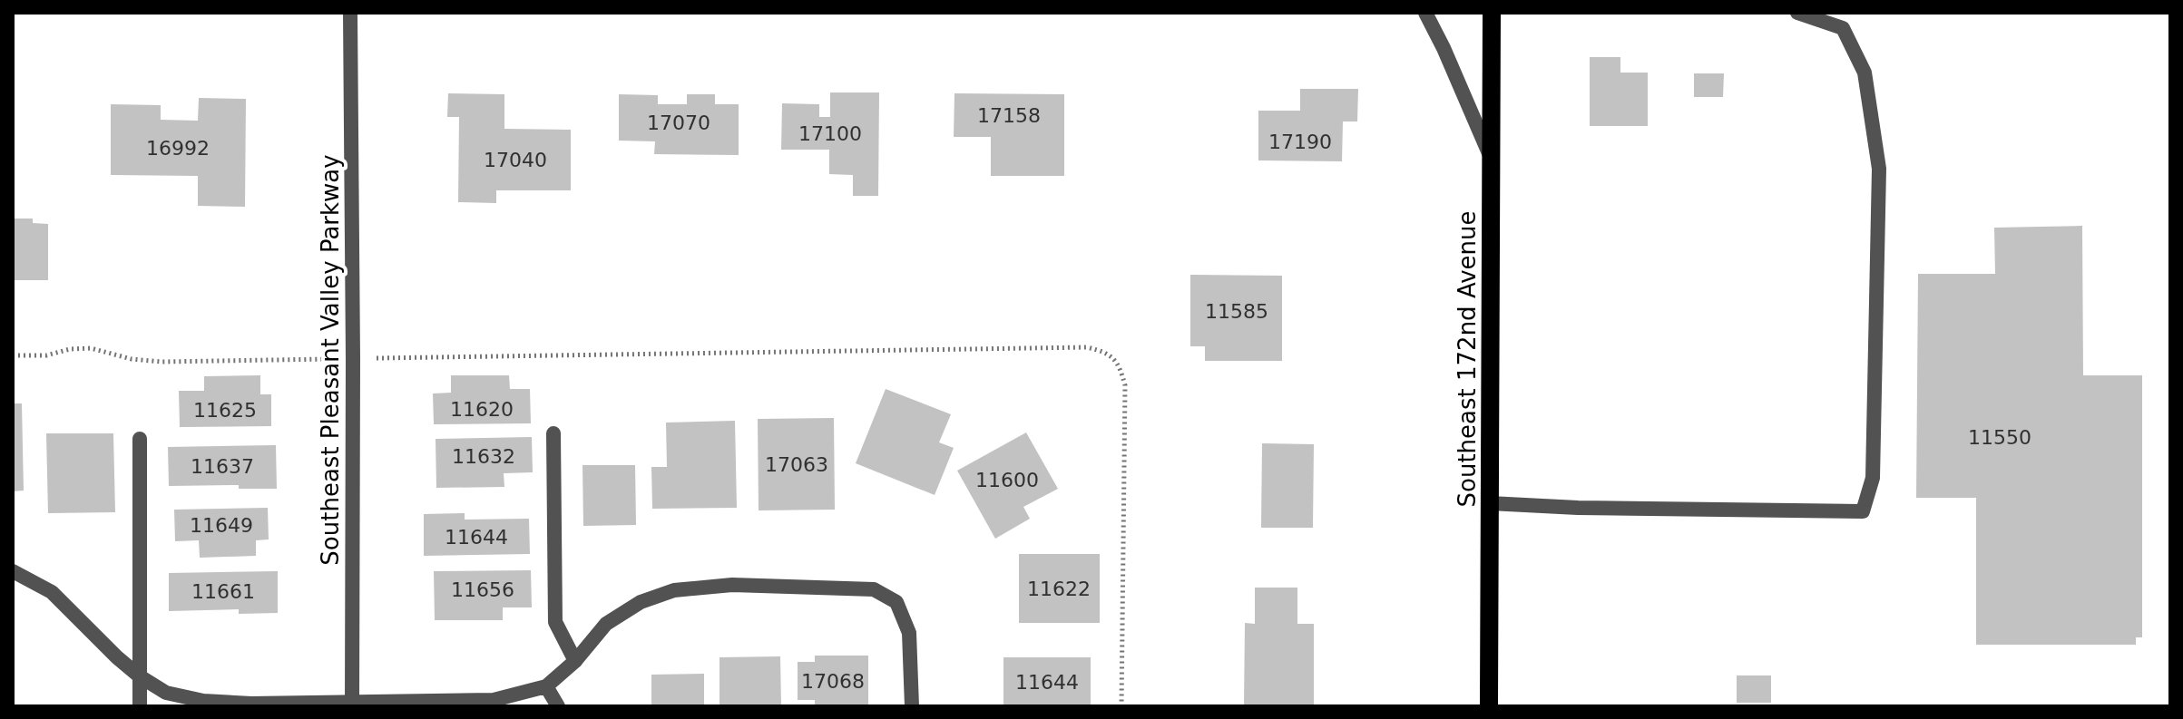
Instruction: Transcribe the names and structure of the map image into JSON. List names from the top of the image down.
{
  "streets": {
    "main road": ["Southeast 172nd Avenue"],
    "street": ["Southeast Pleasant Valley Parkway"]
  },
  "house_numbers": [
    "17158",
    "17070",
    "17100",
    "17190",
    "16992",
    "17040",
    "11585",
    "11620",
    "11625",
    "11550",
    "11632",
    "17063",
    "11637",
    "11600",
    "11649",
    "11644",
    "11622",
    "11656",
    "11661",
    "17068",
    "11644"
  ]
}
